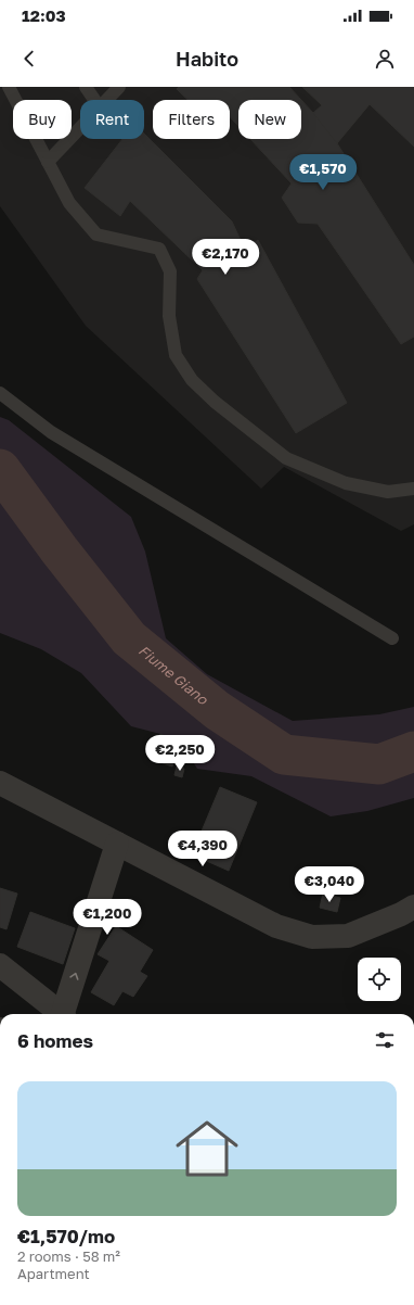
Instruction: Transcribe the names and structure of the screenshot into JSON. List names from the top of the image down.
{
  "water": ["Fiume Giano"],
  "page": {
    "status": "12:03",
    "header": "Habito",
    "chip": [
      "Buy",
      "Rent",
      "Filters",
      "New"
    ],
    "price": [
      "€1,570",
      "€2,170",
      "€2,250",
      "€4,390",
      "€3,040",
      "€1,200"
    ],
    "heading": "6 homes",
    "list": [
      {
        "name": "€1,570/mo",
        "note": "2 rooms · 58 m² · Apartment"
      }
    ]
  }
}
